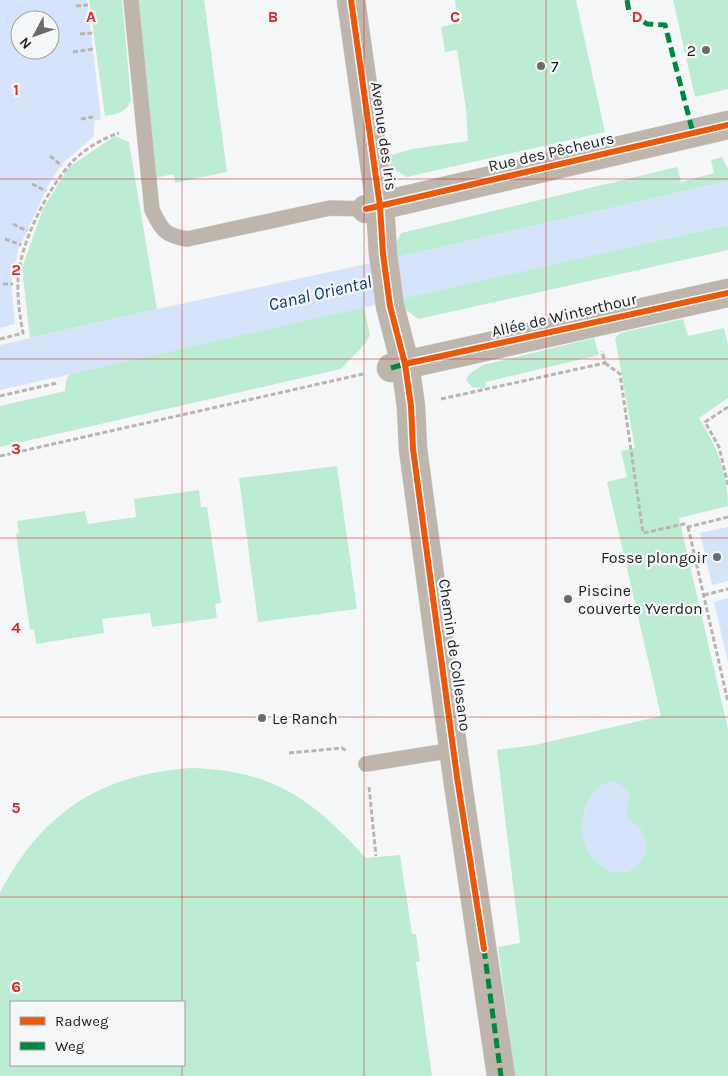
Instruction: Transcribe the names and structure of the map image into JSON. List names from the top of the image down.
{
  "streets": {
    "street": [
      "Avenue des Iris",
      "Rue des Pêcheurs",
      "Allée de Winterthour",
      "Chemin de Collesano"
    ]
  },
  "crossings": [
    ["Avenue des Iris", "Rue des Pêcheurs"],
    ["Avenue des Iris", "Chemin de Collesano"],
    ["Allée de Winterthour", "Chemin de Collesano"]
  ],
  "water": ["Canal Oriental"],
  "places": [
    "2",
    "7",
    "Fosse plongoir",
    "Piscine couverte Yverdon",
    "Le Ranch"
  ],
  "legend": ["Radweg", "Weg"],
  "north": "bottom left",
  "grid": {
    "columns": [
      "A",
      "B",
      "C",
      "D"
    ],
    "rows": [
      "1",
      "2",
      "3",
      "4",
      "5",
      "6"
    ]
  }
}
